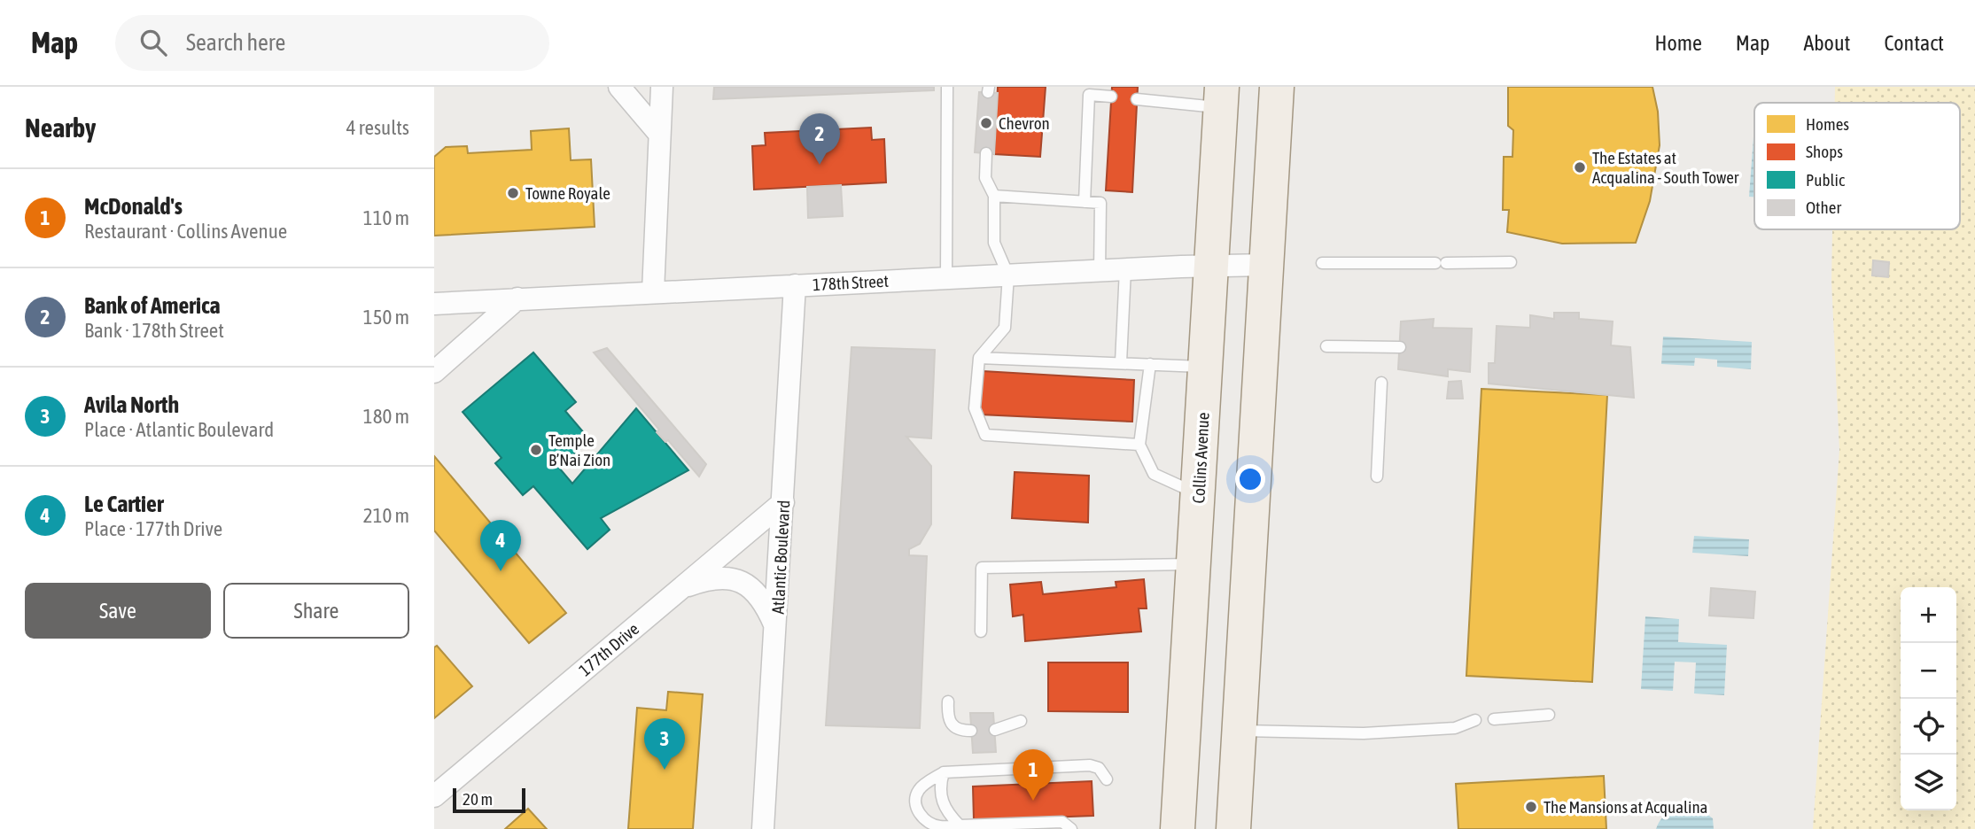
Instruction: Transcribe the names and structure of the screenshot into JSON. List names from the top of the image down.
{
  "streets": {
    "main road": ["Collins Avenue"],
    "street": ["178th Street", "Atlantic Boulevard", "177th Drive"]
  },
  "crossings": [
    ["178th Street", "Collins Avenue"],
    ["178th Street", "Atlantic Boulevard"],
    ["Atlantic Boulevard", "177th Drive"]
  ],
  "places": [
    "Chevron",
    "The Estates at Acqualina - South Tower",
    "Towne Royale",
    "Temple B’Nai Zion",
    "The Mansions at Acqualina"
  ],
  "legend": [
    "Homes",
    "Shops",
    "Public",
    "Other"
  ],
  "scale_bar": "20 m",
  "page": {
    "header": "Map",
    "search": "Search here",
    "nav": [
      "Home",
      "Map",
      "About",
      "Contact"
    ],
    "heading": ["Nearby", "4 results"],
    "pins": [
      "2",
      "4",
      "3",
      "1"
    ],
    "list": [
      {
        "mark": "1",
        "name": "McDonald's",
        "note": "Restaurant · Collins Avenue",
        "value": "110 m"
      },
      {
        "mark": "2",
        "name": "Bank of America",
        "note": "Bank · 178th Street",
        "value": "150 m"
      },
      {
        "mark": "3",
        "name": "Avila North",
        "note": "Place · Atlantic Boulevard",
        "value": "180 m"
      },
      {
        "mark": "4",
        "name": "Le Cartier",
        "note": "Place · 177th Drive",
        "value": "210 m"
      }
    ],
    "buttons": ["Save", "Share"],
    "map_buttons": ["+", "−"],
    "scale": "20 m"
  }
}
